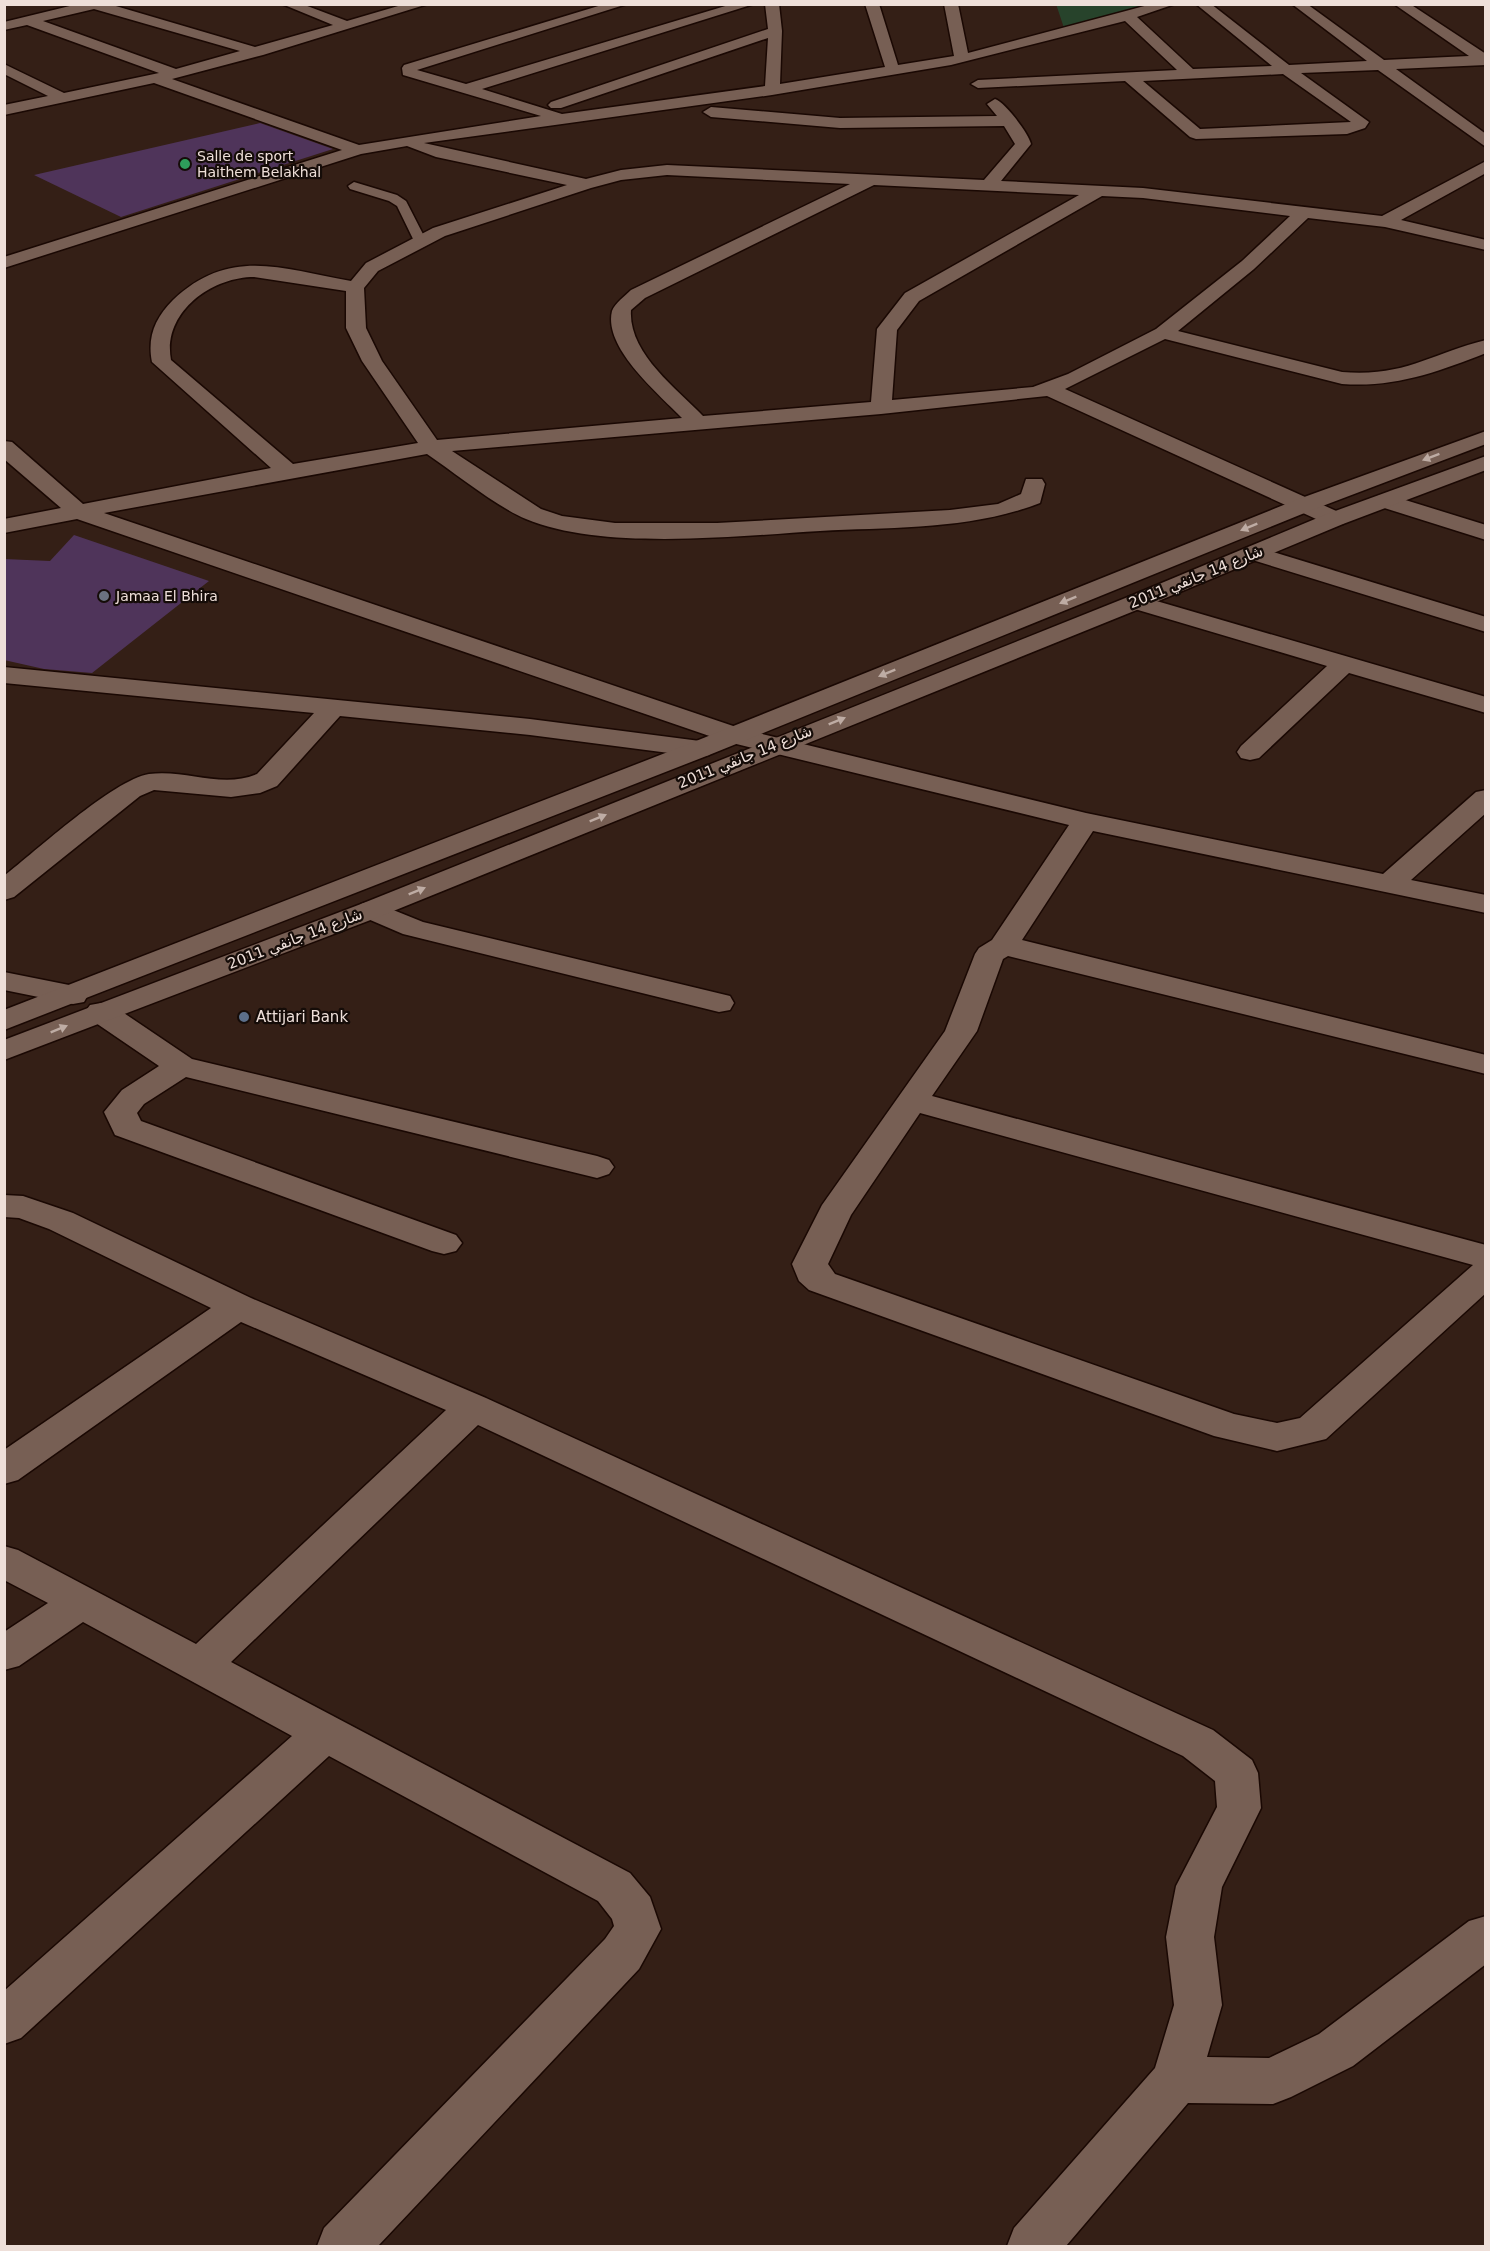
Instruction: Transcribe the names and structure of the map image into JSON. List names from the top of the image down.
{
  "streets": {
    "street": ["شارع 14 جانفي 2011"]
  },
  "places": ["Salle de sport Haithem Belakhal", "Jamaa El Bhira", "Attijari Bank"]
}
